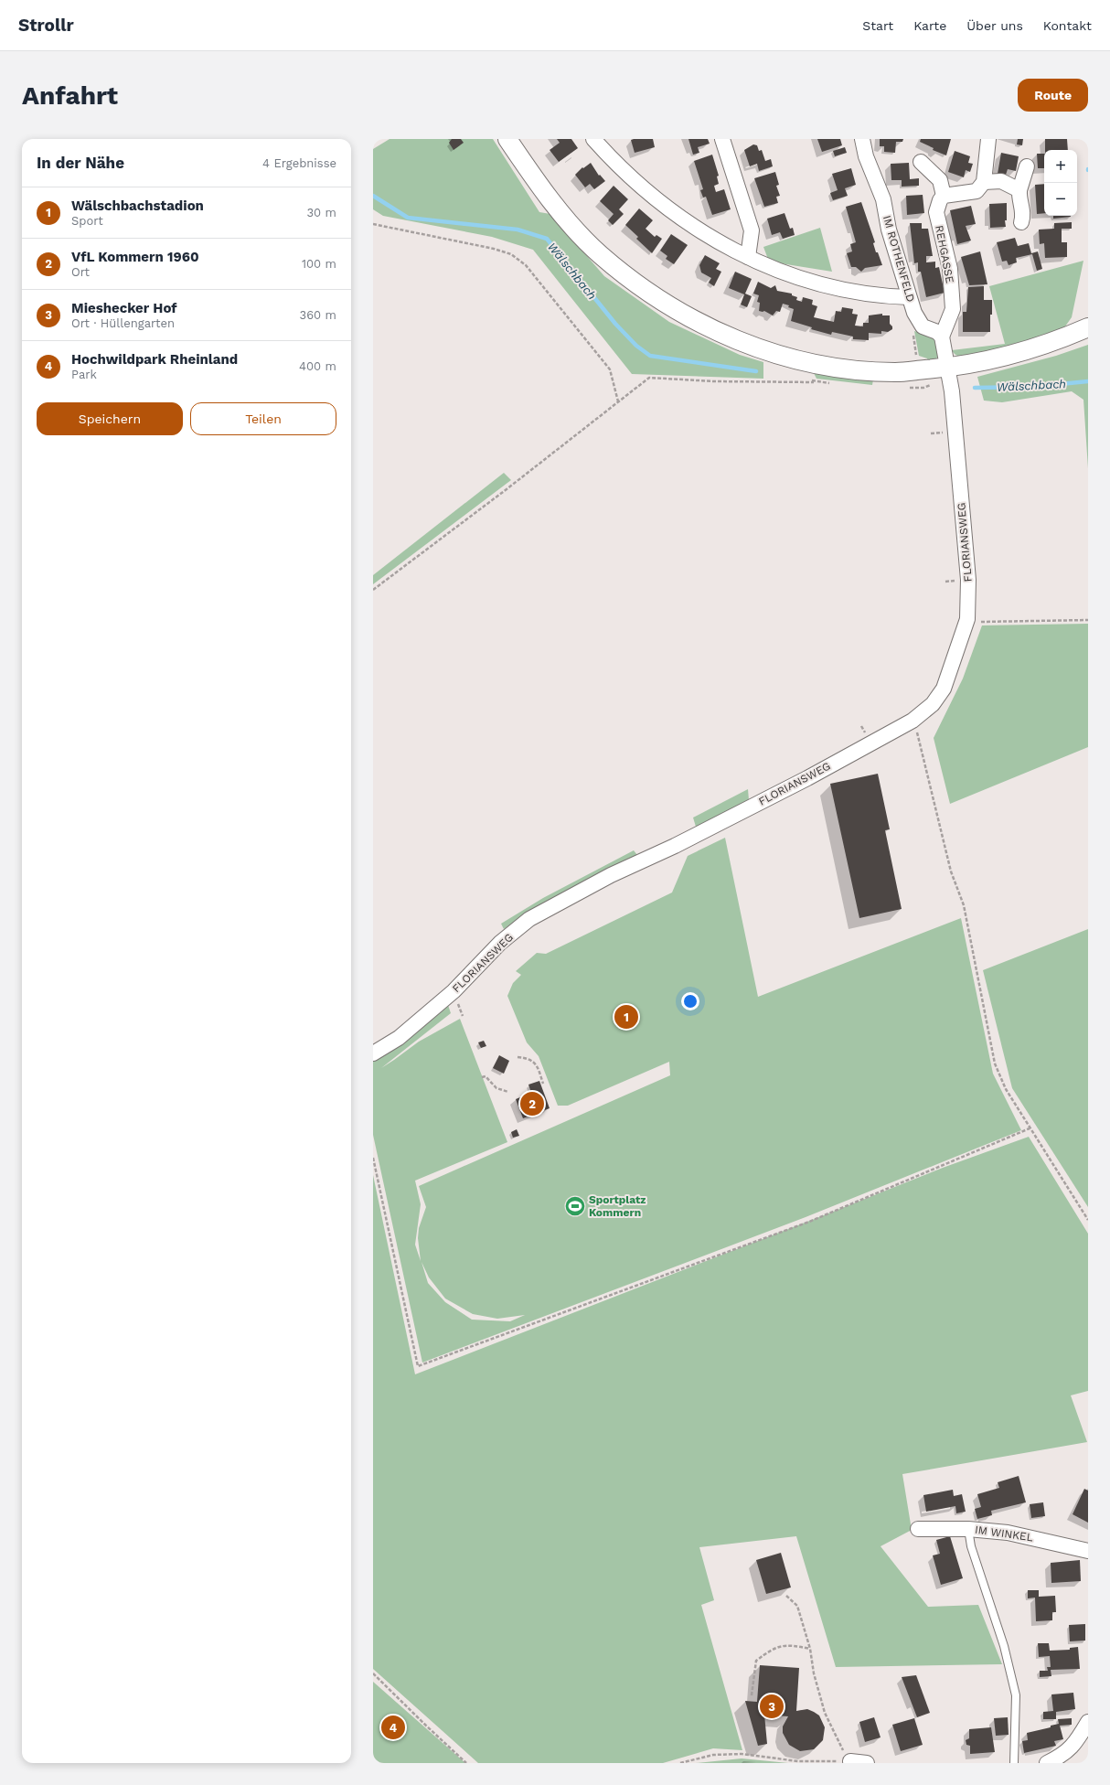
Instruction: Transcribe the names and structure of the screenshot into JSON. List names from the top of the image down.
{
  "streets": {
    "street": [
      "REHGASSE",
      "IM ROTHENFELD",
      "FLORIANSWEG",
      "IM WINKEL"
    ]
  },
  "crossings": [
    ["REHGASSE", "IM ROTHENFELD"]
  ],
  "water": ["Wälschbach"],
  "places": {
    "sports": ["Sportplatz Kommern"]
  },
  "page": {
    "header": "Strollr",
    "nav": [
      "Start",
      "Karte",
      "Über uns",
      "Kontakt"
    ],
    "buttons": [
      "Route",
      ["Speichern", "Teilen"]
    ],
    "title": "Anfahrt",
    "heading": ["In der Nähe", "4 Ergebnisse"],
    "map_buttons": ["+", "−"],
    "list": [
      {
        "mark": "1",
        "name": "Wälschbachstadion",
        "note": "Sport",
        "value": "30 m"
      },
      {
        "mark": "2",
        "name": "VfL Kommern 1960",
        "note": "Ort",
        "value": "100 m"
      },
      {
        "mark": "3",
        "name": "Mieshecker Hof",
        "note": "Ort · Hüllengarten",
        "value": "360 m"
      },
      {
        "mark": "4",
        "name": "Hochwildpark Rheinland",
        "note": "Park",
        "value": "400 m"
      }
    ],
    "pins": [
      "1",
      "2",
      "3",
      "4"
    ]
  }
}
